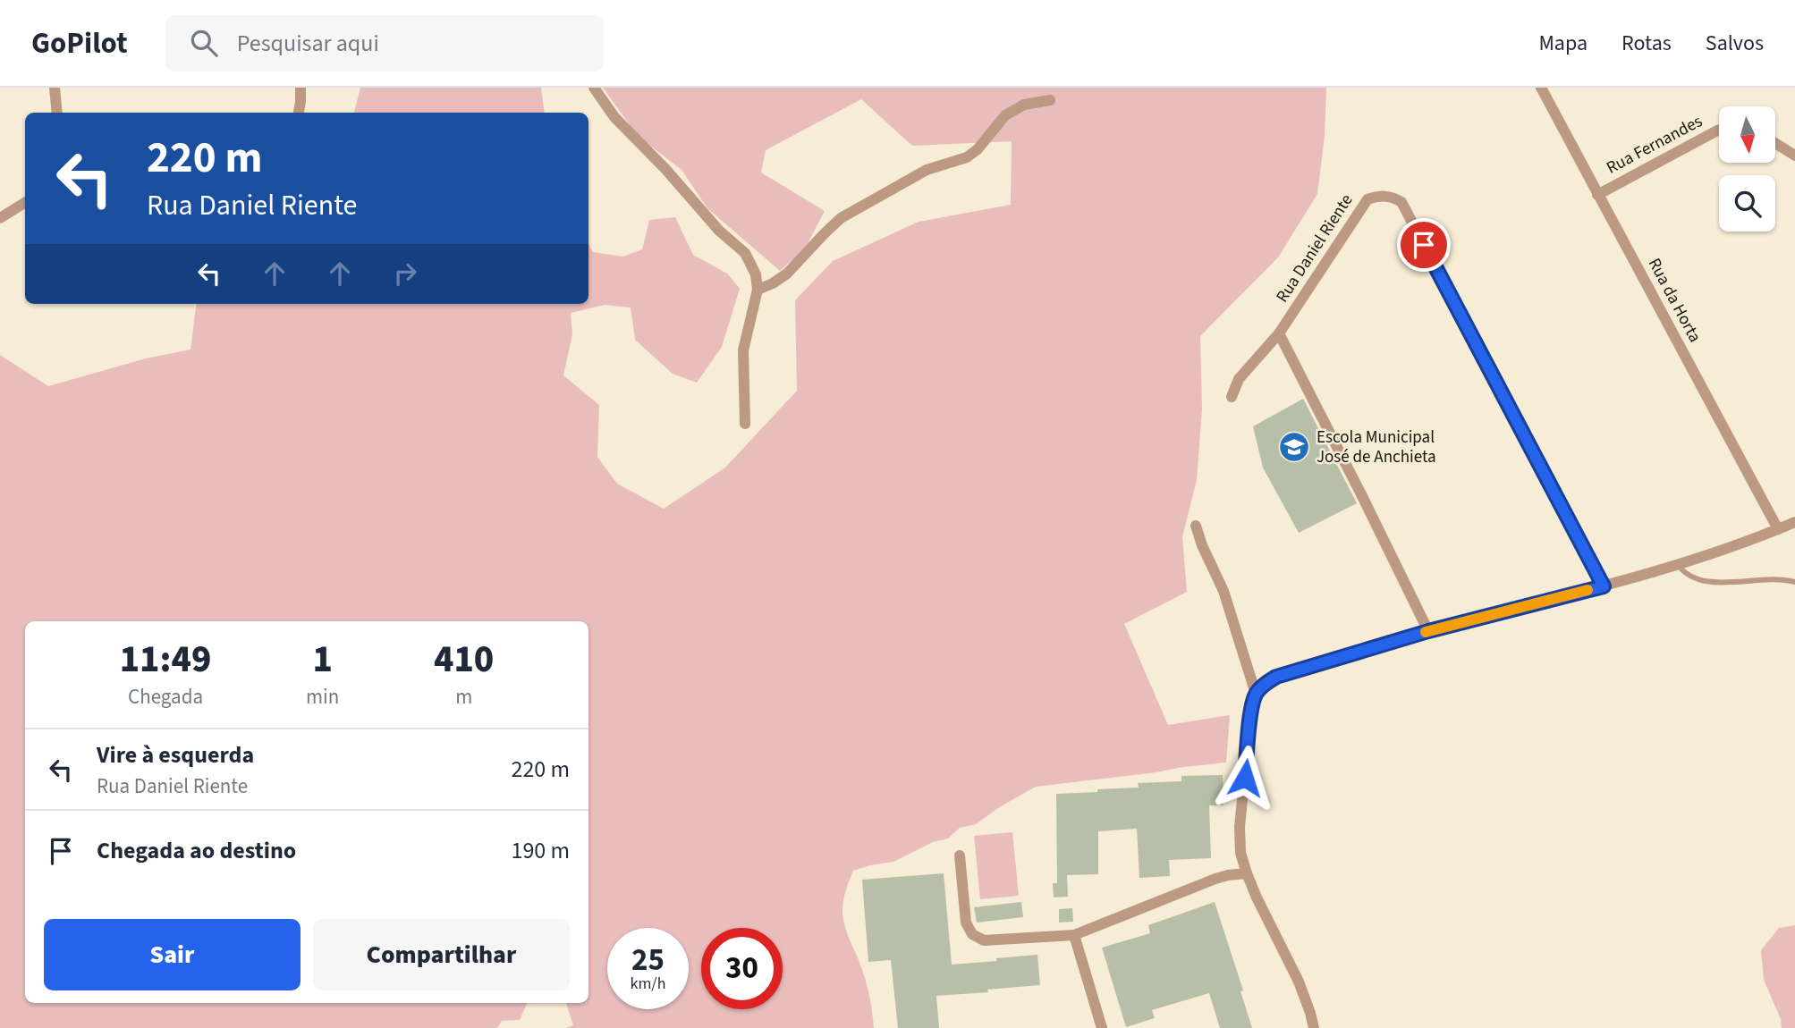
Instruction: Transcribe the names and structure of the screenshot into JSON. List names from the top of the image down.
{
  "streets": {
    "street": ["Rua Fernandes", "Rua Daniel Riente", "Rua da Horta"]
  },
  "crossings": [
    ["Rua Fernandes", "Rua da Horta"]
  ],
  "places": {
    "school or university": ["Escola Municipal José de Anchieta"]
  },
  "north": "bottom",
  "page": {
    "header": "GoPilot",
    "search": "Pesquisar aqui",
    "nav": ["Mapa", "Rotas", "Salvos"],
    "turn": ["220 m", "Rua Daniel Riente"],
    "eta": [
      "11:49",
      "Chegada",
      "1",
      "min",
      "410",
      "m"
    ],
    "list": [
      {
        "name": "Vire à esquerda",
        "note": "Rua Daniel Riente",
        "value": "220 m"
      },
      {
        "name": "Chegada ao destino",
        "value": "190 m"
      }
    ],
    "buttons": ["Sair", "Compartilhar"],
    "speed": "25 km/h",
    "limit": "30"
  }
}
